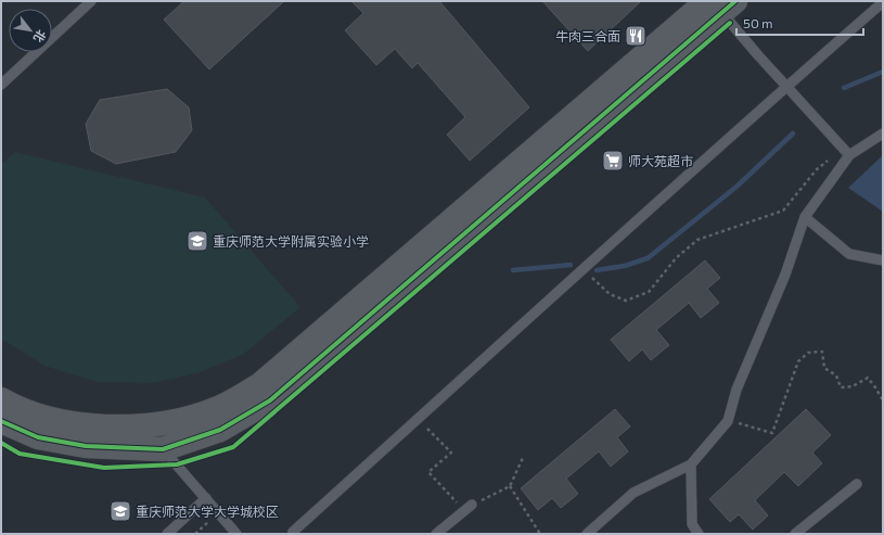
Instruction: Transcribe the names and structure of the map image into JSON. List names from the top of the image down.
{
  "places": {
    "restaurant": ["牛肉三合面"],
    "supermarket": ["师大苑超市"],
    "school or university": ["重庆师范大学附属实验小学", "重庆师范大学大学城校区"]
  },
  "scale_bar": "50 m",
  "north": "bottom right"
}
